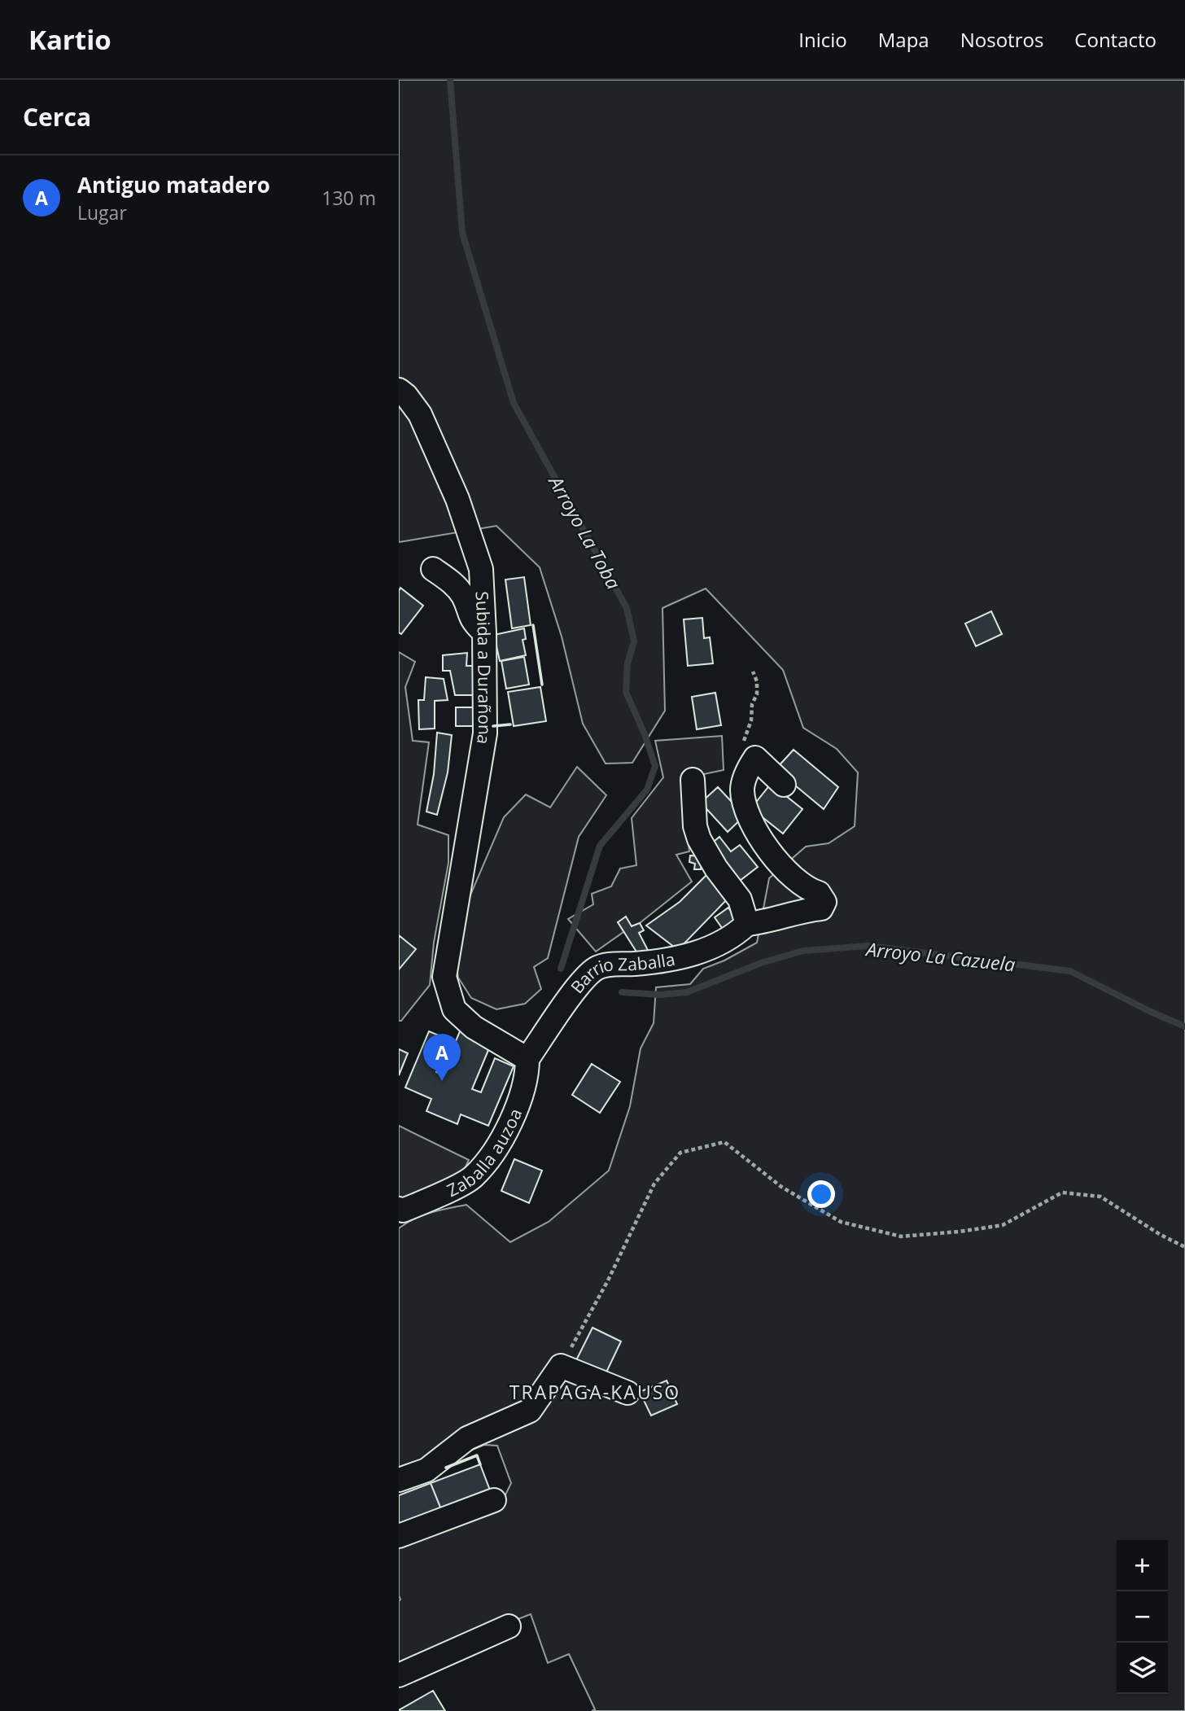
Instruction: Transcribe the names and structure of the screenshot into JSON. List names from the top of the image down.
{
  "streets": {
    "street": ["Subida a Durañona", "Barrio Zaballa", "Zaballa auzoa"]
  },
  "crossings": [
    ["Subida a Durañona", "Barrio Zaballa"],
    ["Subida a Durañona", "Zaballa auzoa"],
    ["Barrio Zaballa", "Zaballa auzoa"]
  ],
  "districts": ["TRAPAGA-KAUSO"],
  "water": ["Arroyo La Toba", "Arroyo La Cazuela"],
  "page": {
    "header": "Kartio",
    "nav": [
      "Inicio",
      "Mapa",
      "Nosotros",
      "Contacto"
    ],
    "heading": "Cerca",
    "list": [
      {
        "mark": "A",
        "name": "Antiguo matadero",
        "note": "Lugar",
        "value": "130 m"
      }
    ],
    "pins": "A",
    "map_buttons": ["+", "−"]
  }
}
